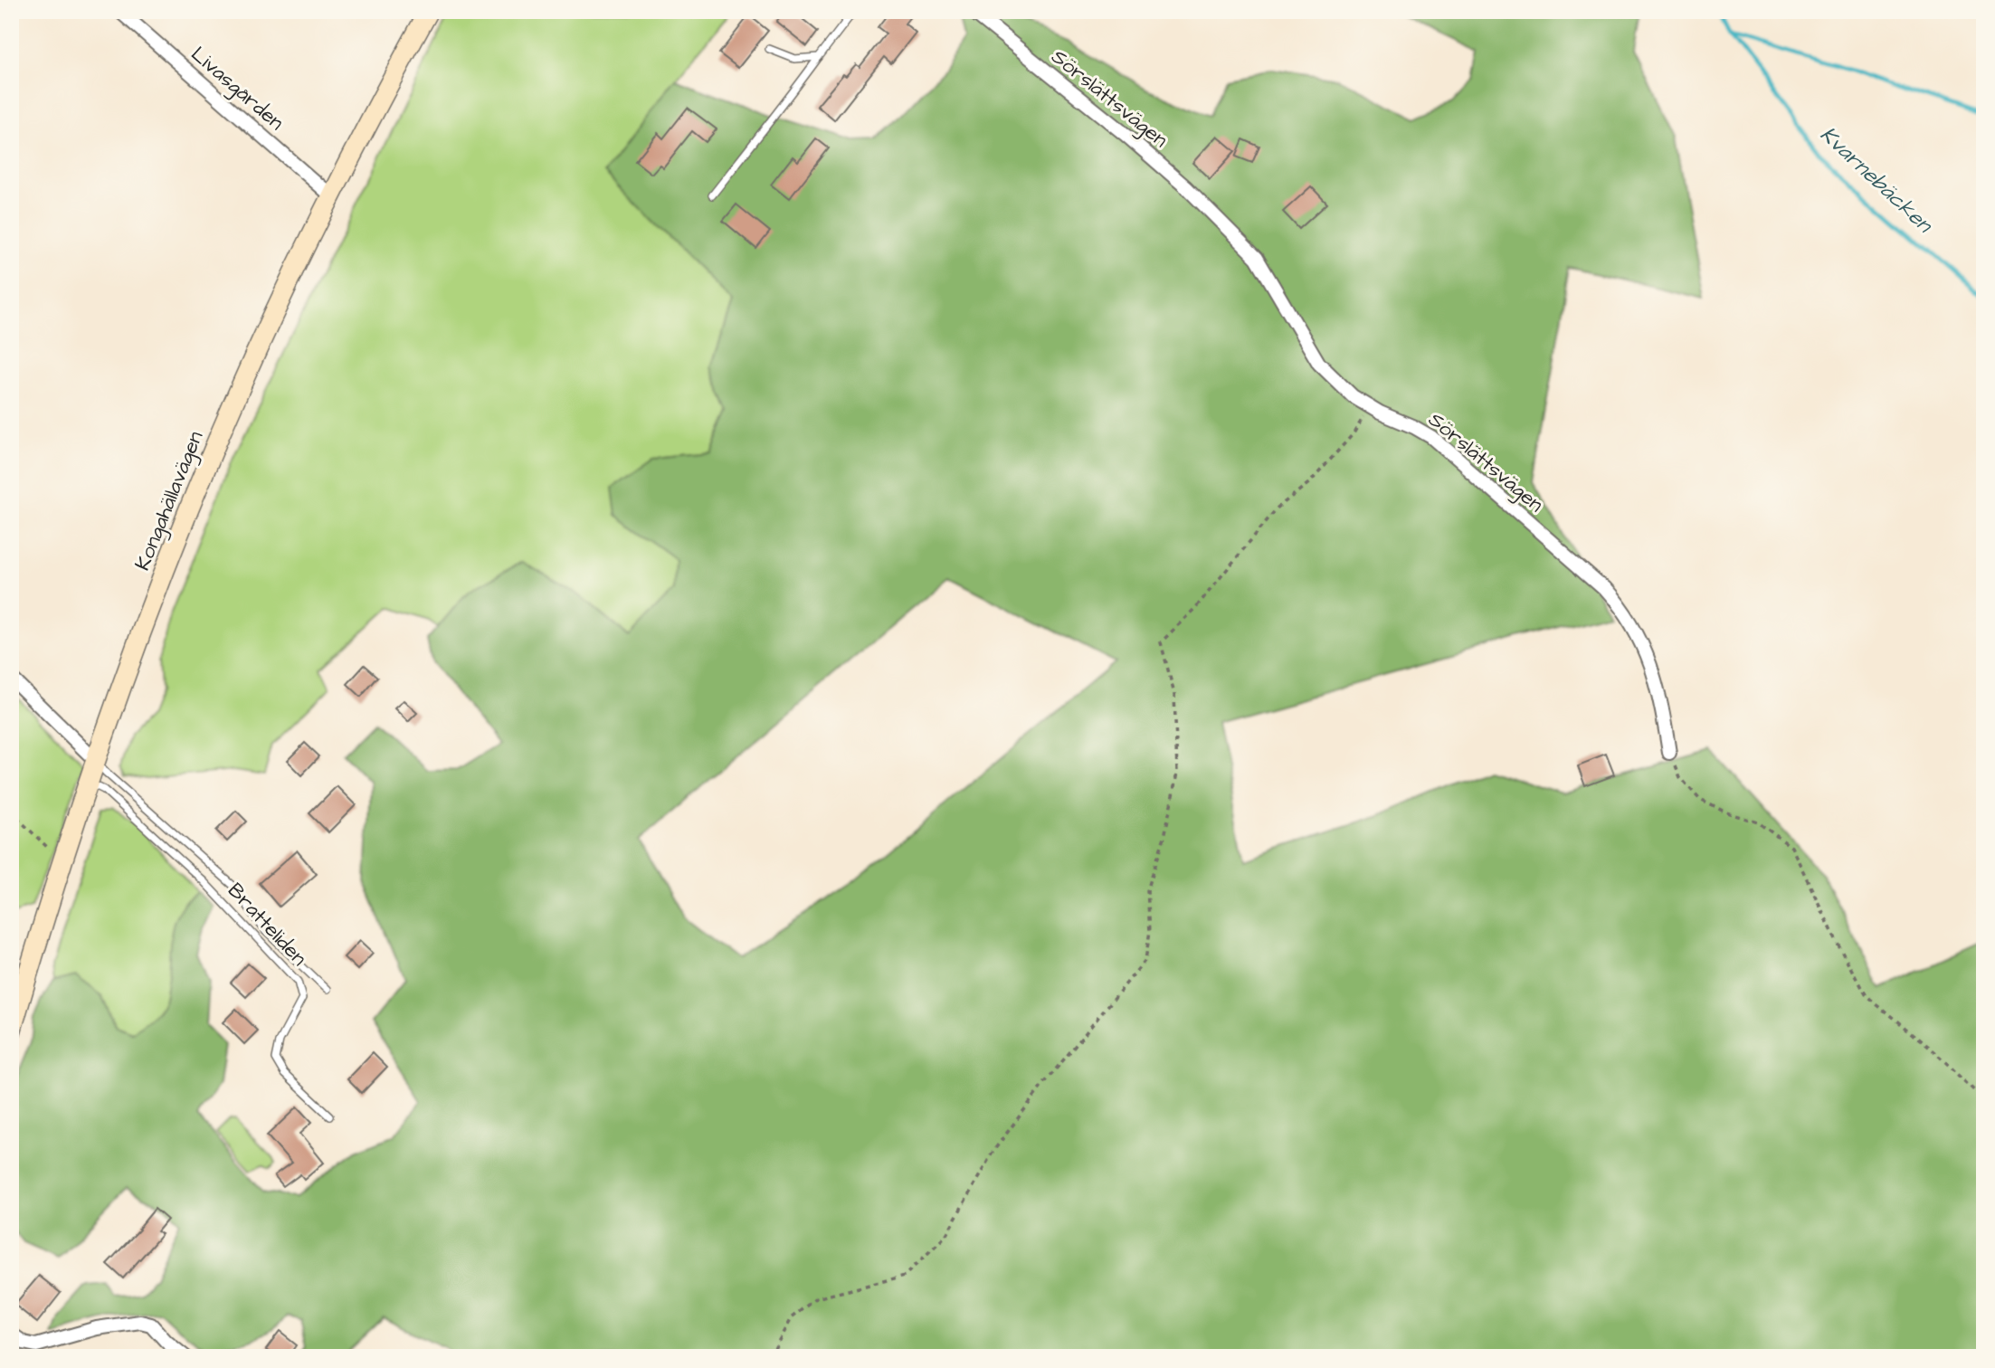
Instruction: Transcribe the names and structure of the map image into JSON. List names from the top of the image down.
{
  "streets": {
    "main road": ["Kongahällavägen"],
    "street": ["Livasgården", "Sörslättsvägen"],
    "lane": ["Bratteliden"]
  },
  "crossings": [
    ["Livasgården", "Kongahällavägen"],
    ["Kongahällavägen", "Bratteliden"]
  ],
  "water": ["Kvarnebäcken"]
}
